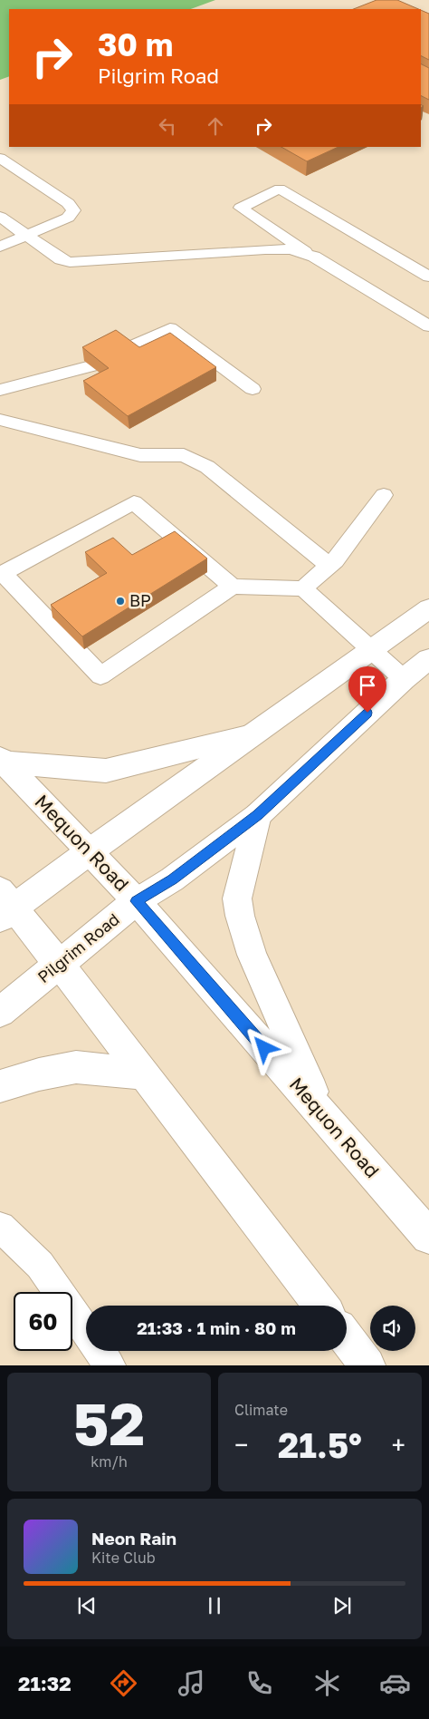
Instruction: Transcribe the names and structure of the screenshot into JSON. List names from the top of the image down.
{
  "streets": {
    "main road": ["Mequon Road", "Pilgrim Road"]
  },
  "crossings": [
    ["Mequon Road", "Pilgrim Road"]
  ],
  "places": ["BP"],
  "page": {
    "turn": ["30 m", "Pilgrim Road"],
    "limit": "60",
    "trip": "21:33 · 1 min · 80 m",
    "tile": [
      ["52", "km/h"],
      "Climate"
    ],
    "heat": ["−", "21.5°", "+"],
    "song": ["Neon Rain", "Kite Club"],
    "tabs": "21:32"
  }
}
